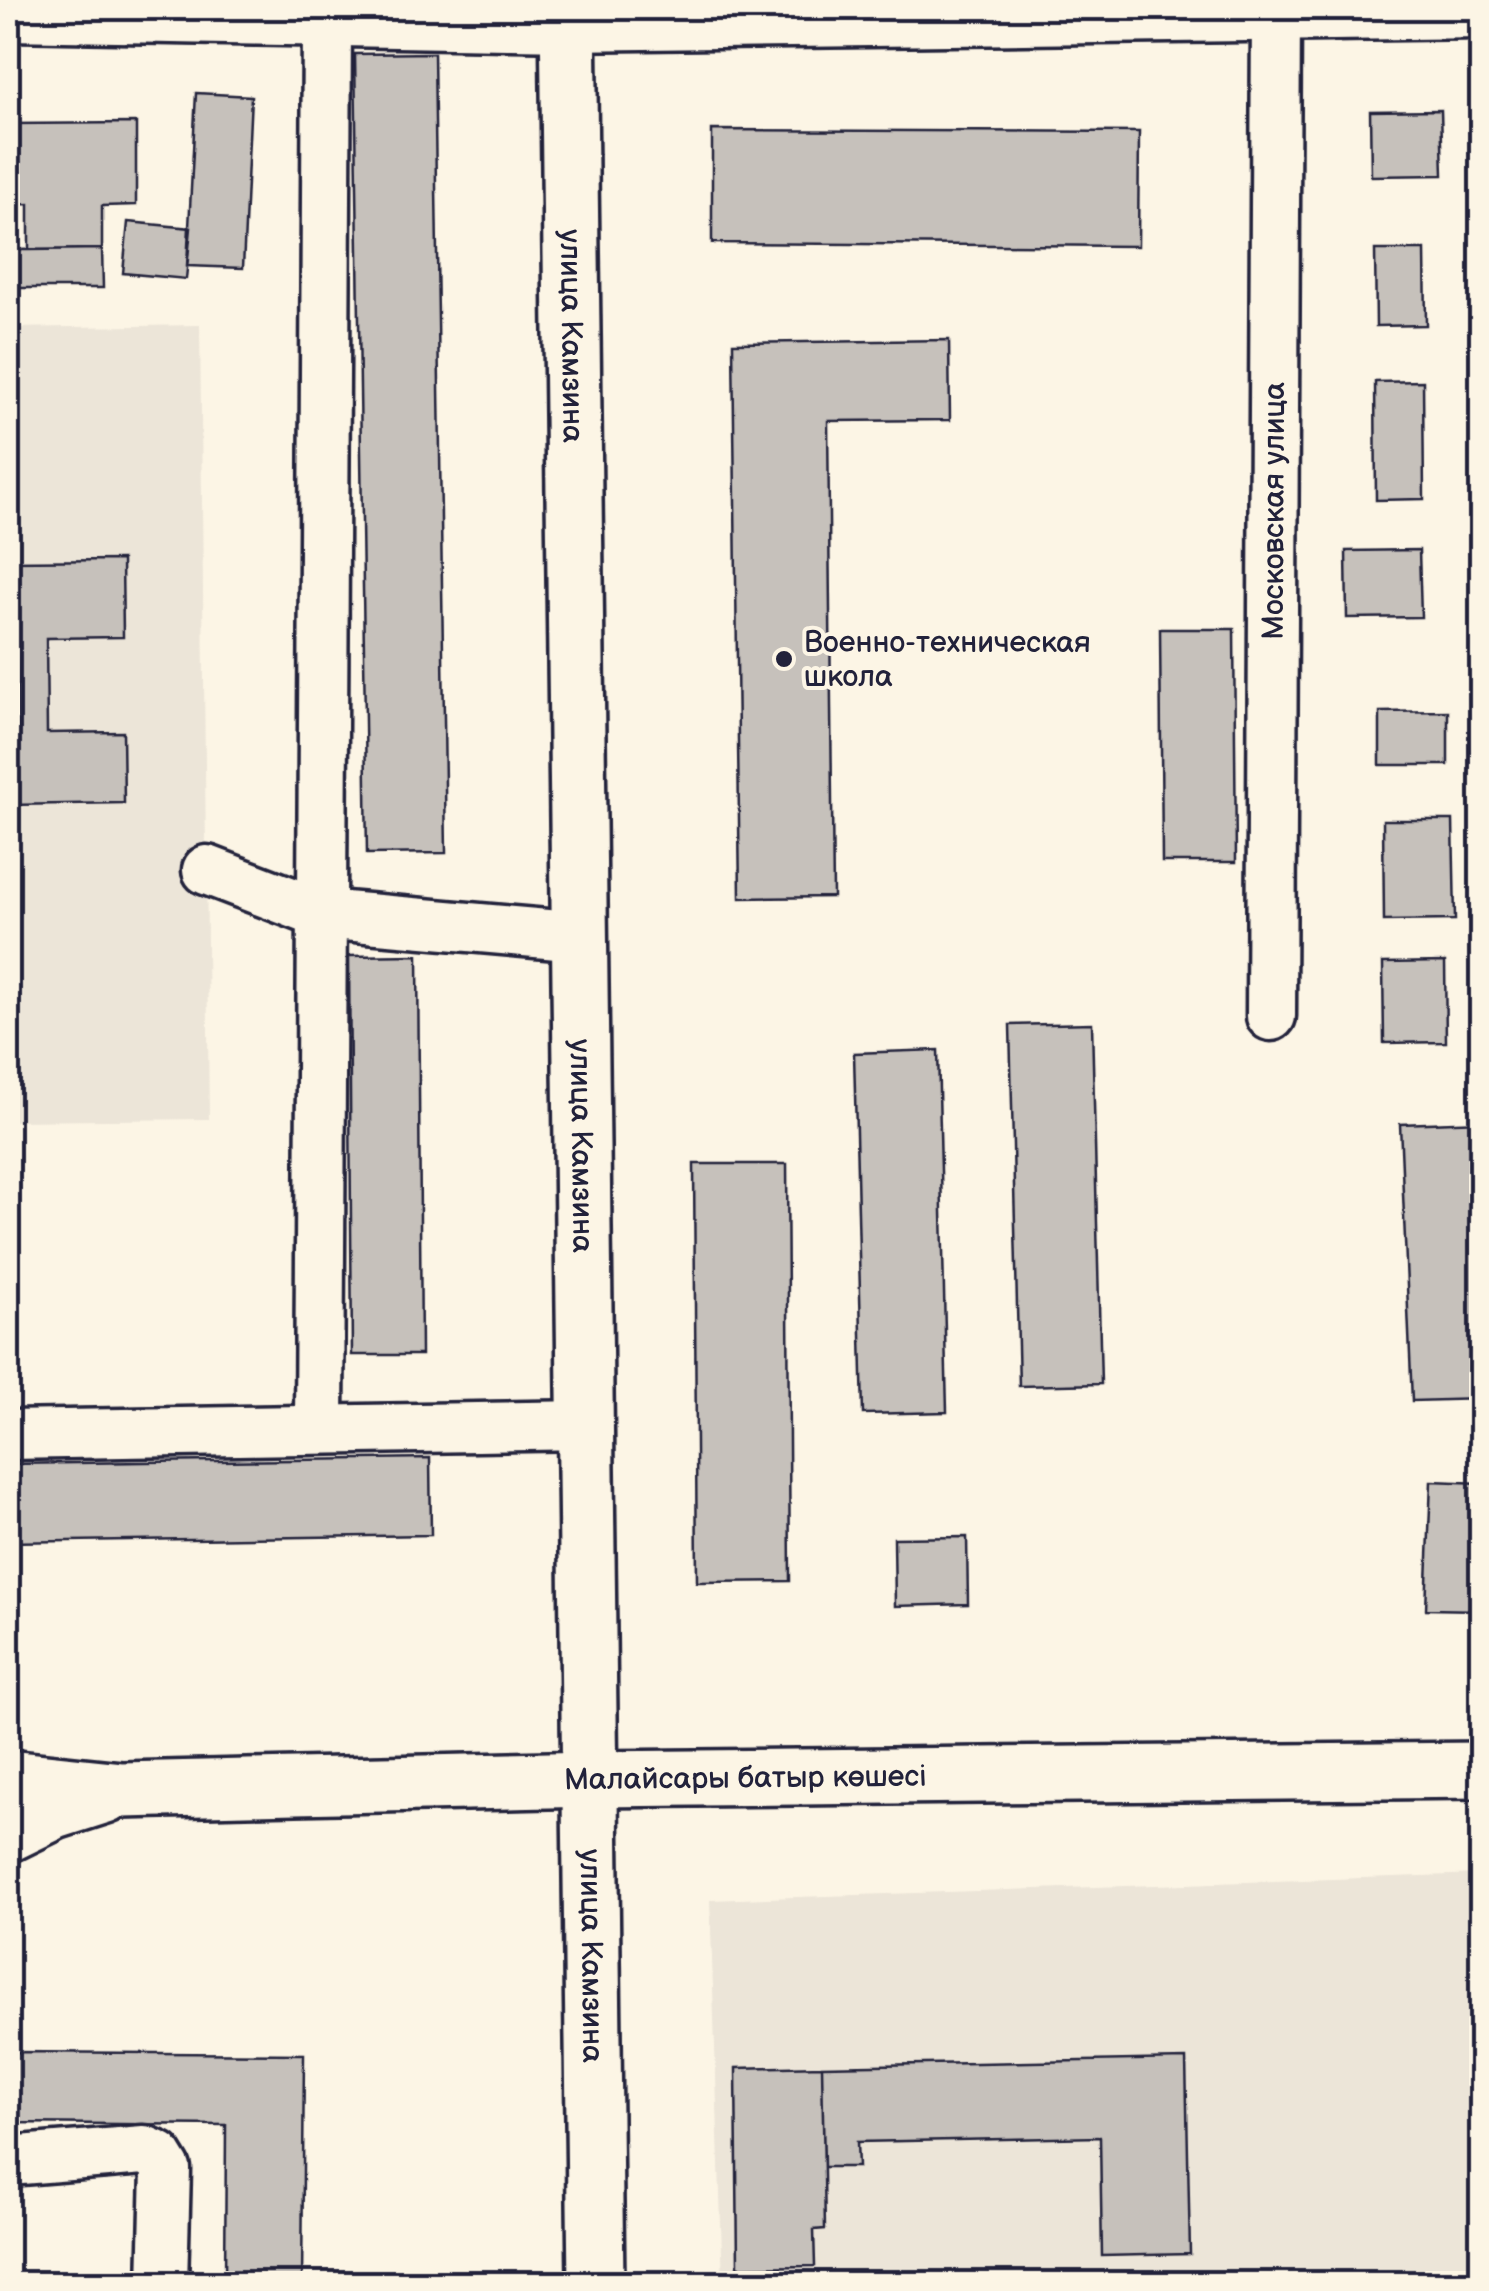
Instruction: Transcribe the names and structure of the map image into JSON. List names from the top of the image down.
{
  "streets": {
    "main road": ["улица Камзина", "Малайсары батыр көшесі"],
    "street": ["Московская улица"]
  },
  "crossings": [
    ["улица Камзина", "Малайсары батыр көшесі"]
  ],
  "places": ["Военно-техническая школа"]
}
